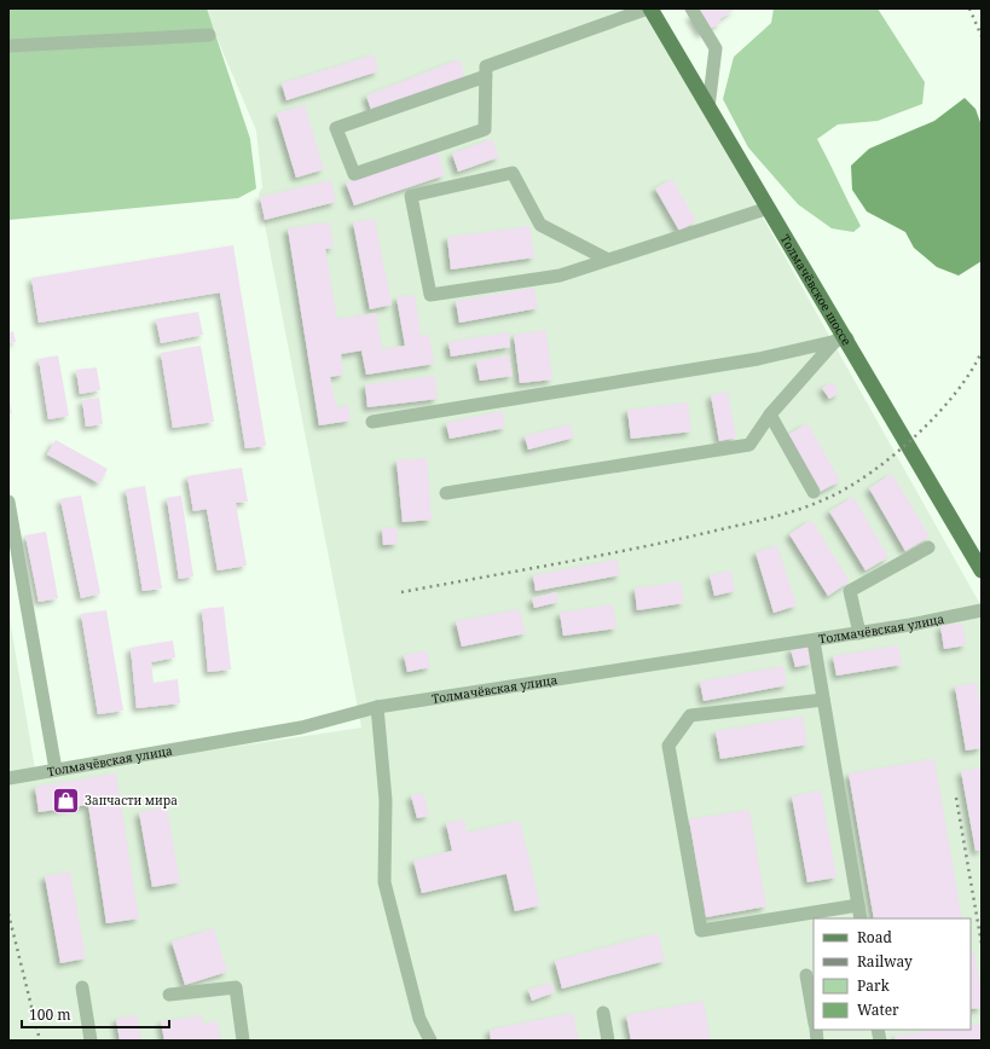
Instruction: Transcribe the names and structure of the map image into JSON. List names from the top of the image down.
{
  "streets": {
    "main road": ["Толмачёвское шоссе"],
    "street": ["Толмачёвская улица"]
  },
  "places": {
    "shop": ["Запчасти мира"]
  },
  "legend": [
    "Road",
    "Railway",
    "Park",
    "Water"
  ],
  "scale_bar": "100 m"
}
